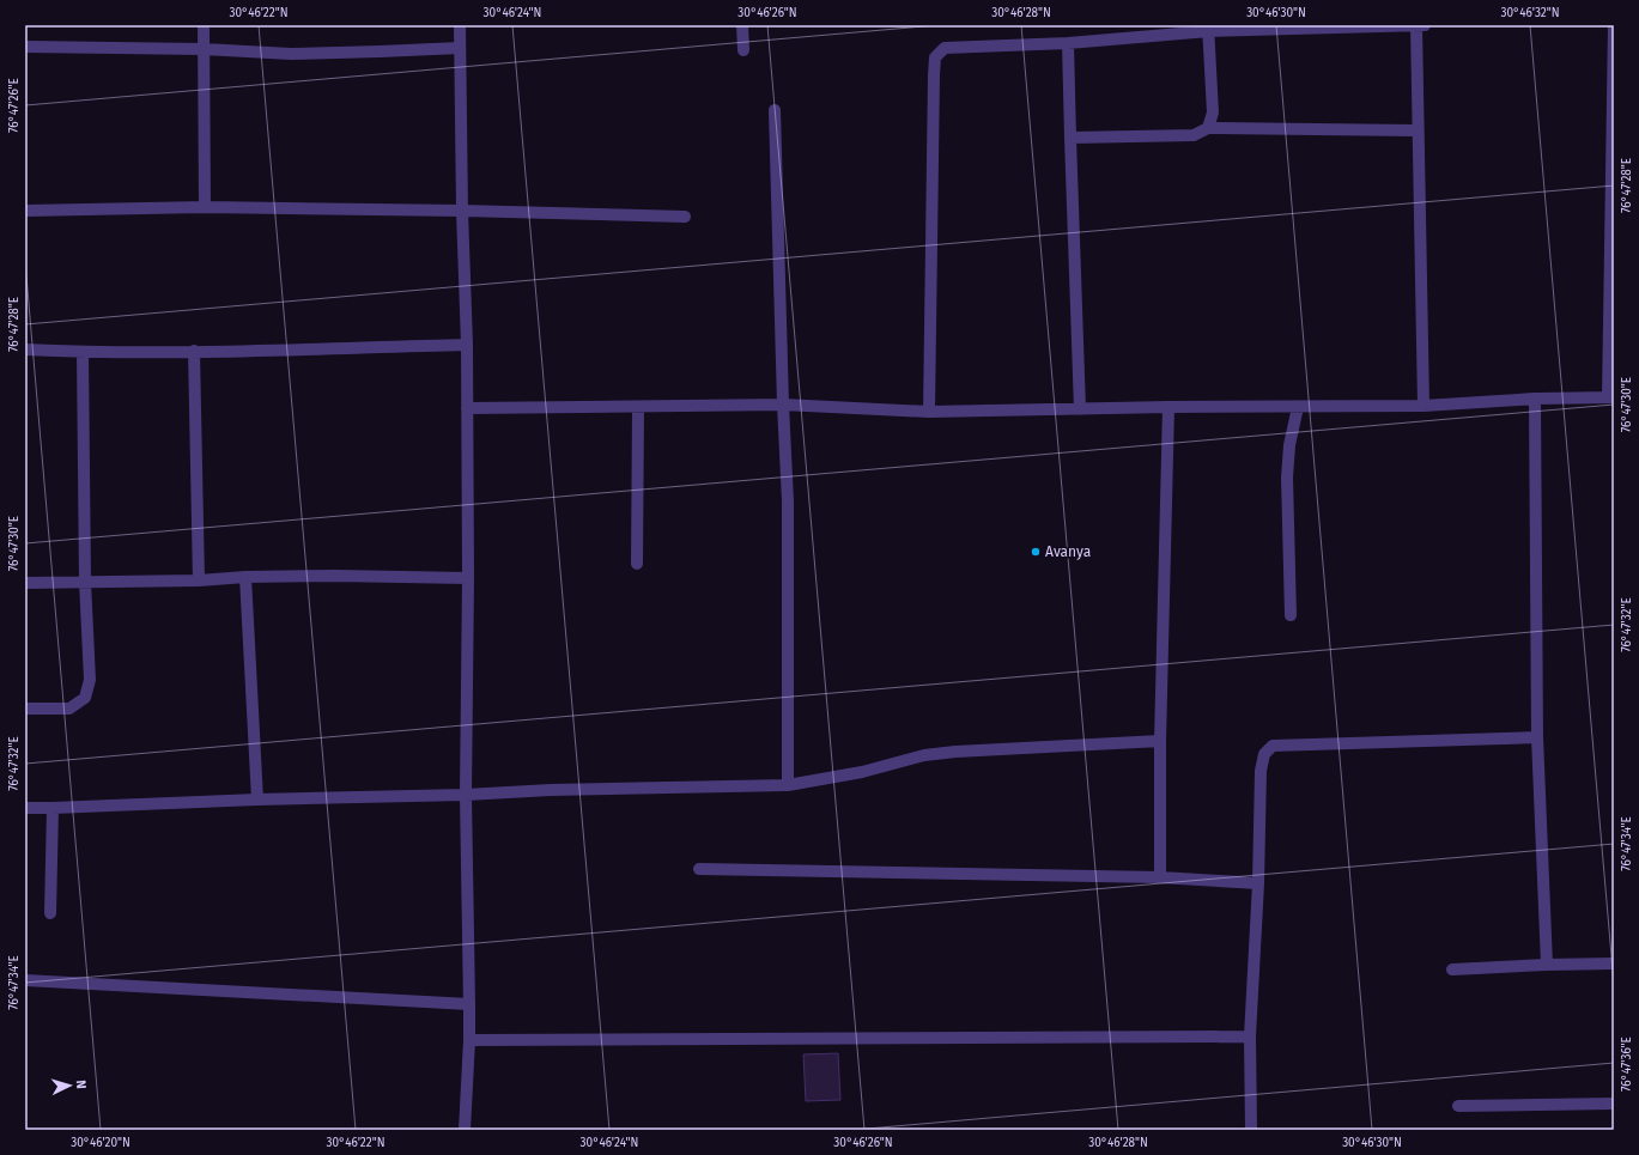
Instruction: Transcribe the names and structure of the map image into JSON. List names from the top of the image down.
{
  "places": ["Avanya"],
  "north": "right",
  "coordinates": [
    "30°46'22\"N",
    "30°46'24\"N",
    "30°46'26\"N",
    "30°46'28\"N",
    "30°46'30\"N",
    "30°46'32\"N",
    "76°47'26\"E",
    "76°47'28\"E",
    "76°47'30\"E",
    "76°47'32\"E",
    "76°47'34\"E",
    "76°47'36\"E",
    "30°46'20\"N"
  ]
}
